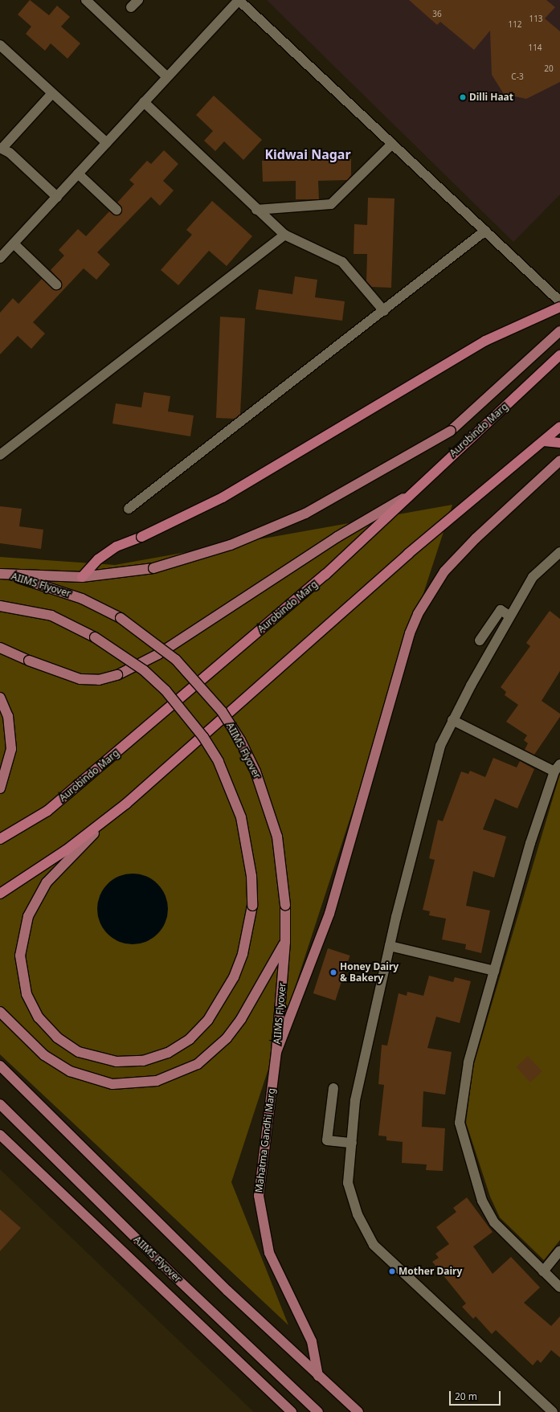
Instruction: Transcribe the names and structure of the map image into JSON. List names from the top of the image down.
{
  "streets": {
    "highway": ["Aurobindo Marg"],
    "main road": ["AIIMS Flyover", "Mahatma Gandhi Marg"]
  },
  "crossings": [
    ["AIIMS Flyover", "Mahatma Gandhi Marg"]
  ],
  "districts": ["Kidwai Nagar"],
  "places": ["Dilli Haat", "Honey Dairy & Bakery", "Mother Dairy"],
  "house_numbers": [
    "36",
    "113",
    "112",
    "114",
    "20",
    "C-3"
  ],
  "scale_bar": "20 m"
}
